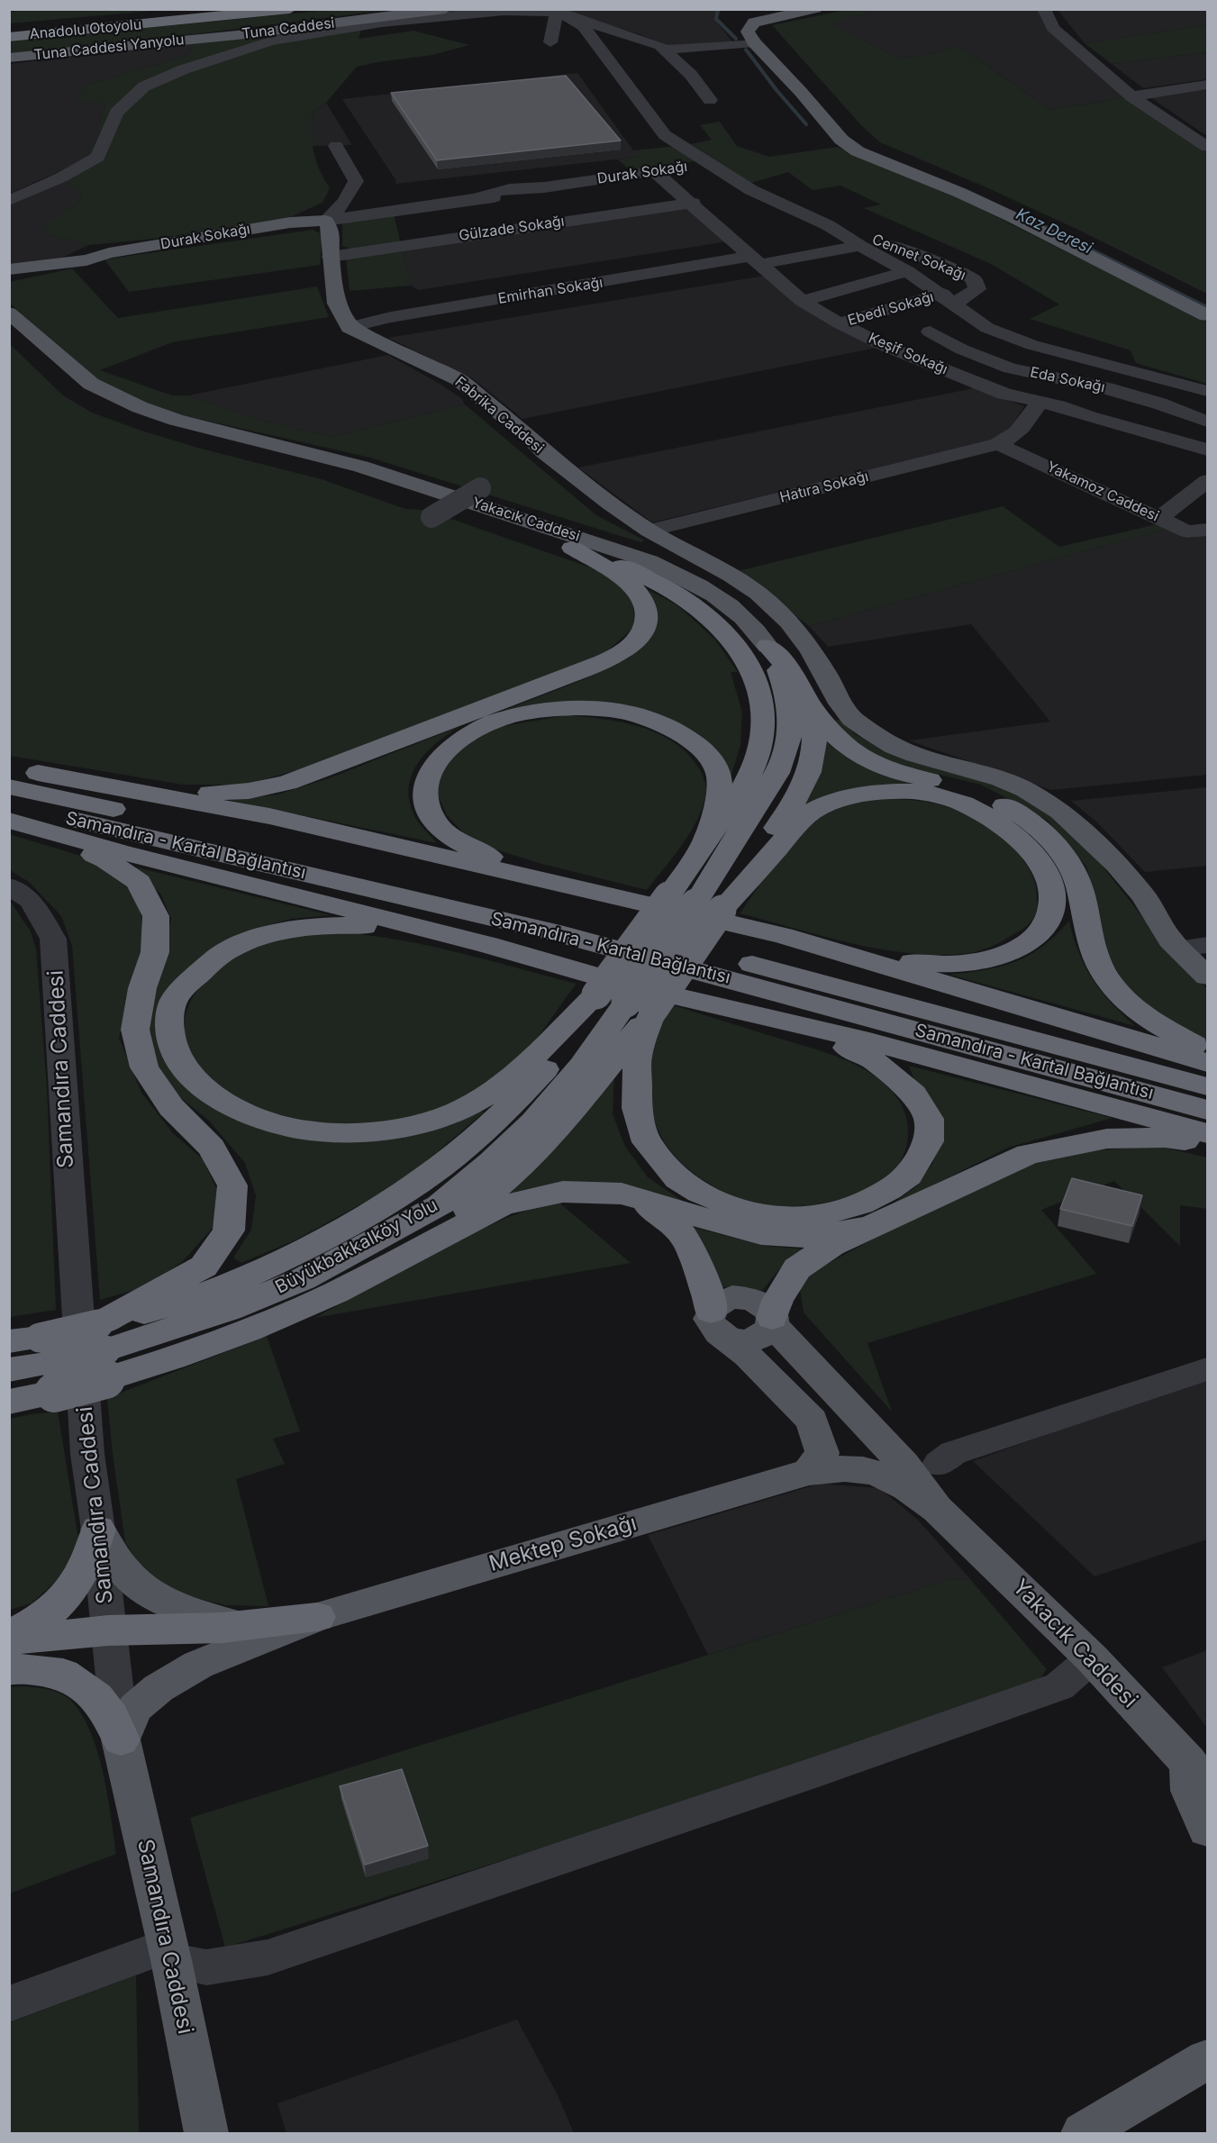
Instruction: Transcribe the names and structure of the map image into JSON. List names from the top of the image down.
{
  "streets": {
    "highway": [
      "Anadolu Otoyolu",
      "Yakacık Caddesi",
      "Samandıra - Kartal Bağlantısı",
      "Büyükbakkalköy Yolu"
    ],
    "main road": [
      "Tuna Caddesi",
      "Tuna Caddesi Yanyolu",
      "Durak Sokağı",
      "Fabrika Caddesi",
      "Samandıra Caddesi",
      "Mektep Sokağı"
    ],
    "street": [
      "Gülzade Sokağı",
      "Cennet Sokağı",
      "Emirhan Sokağı",
      "Ebedi Sokağı",
      "Keşif Sokağı",
      "Eda Sokağı",
      "Hatıra Sokağı",
      "Yakamoz Caddesi"
    ]
  },
  "crossings": [
    ["Tuna Caddesi", "Tuna Caddesi Yanyolu"],
    ["Durak Sokağı", "Keşif Sokağı"],
    ["Gülzade Sokağı", "Keşif Sokağı"],
    ["Cennet Sokağı", "Ebedi Sokağı"],
    ["Emirhan Sokağı", "Keşif Sokağı"],
    ["Emirhan Sokağı", "Fabrika Caddesi"],
    ["Ebedi Sokağı", "Keşif Sokağı"],
    ["Keşif Sokağı", "Hatıra Sokağı"],
    ["Fabrika Caddesi", "Hatıra Sokağı"],
    ["Hatıra Sokağı", "Yakamoz Caddesi"],
    ["Yakacık Caddesi", "Büyükbakkalköy Yolu"],
    ["Yakacık Caddesi", "Mektep Sokağı"],
    ["Samandıra Caddesi", "Mektep Sokağı"]
  ],
  "water": ["Kaz Deresi"]
}
